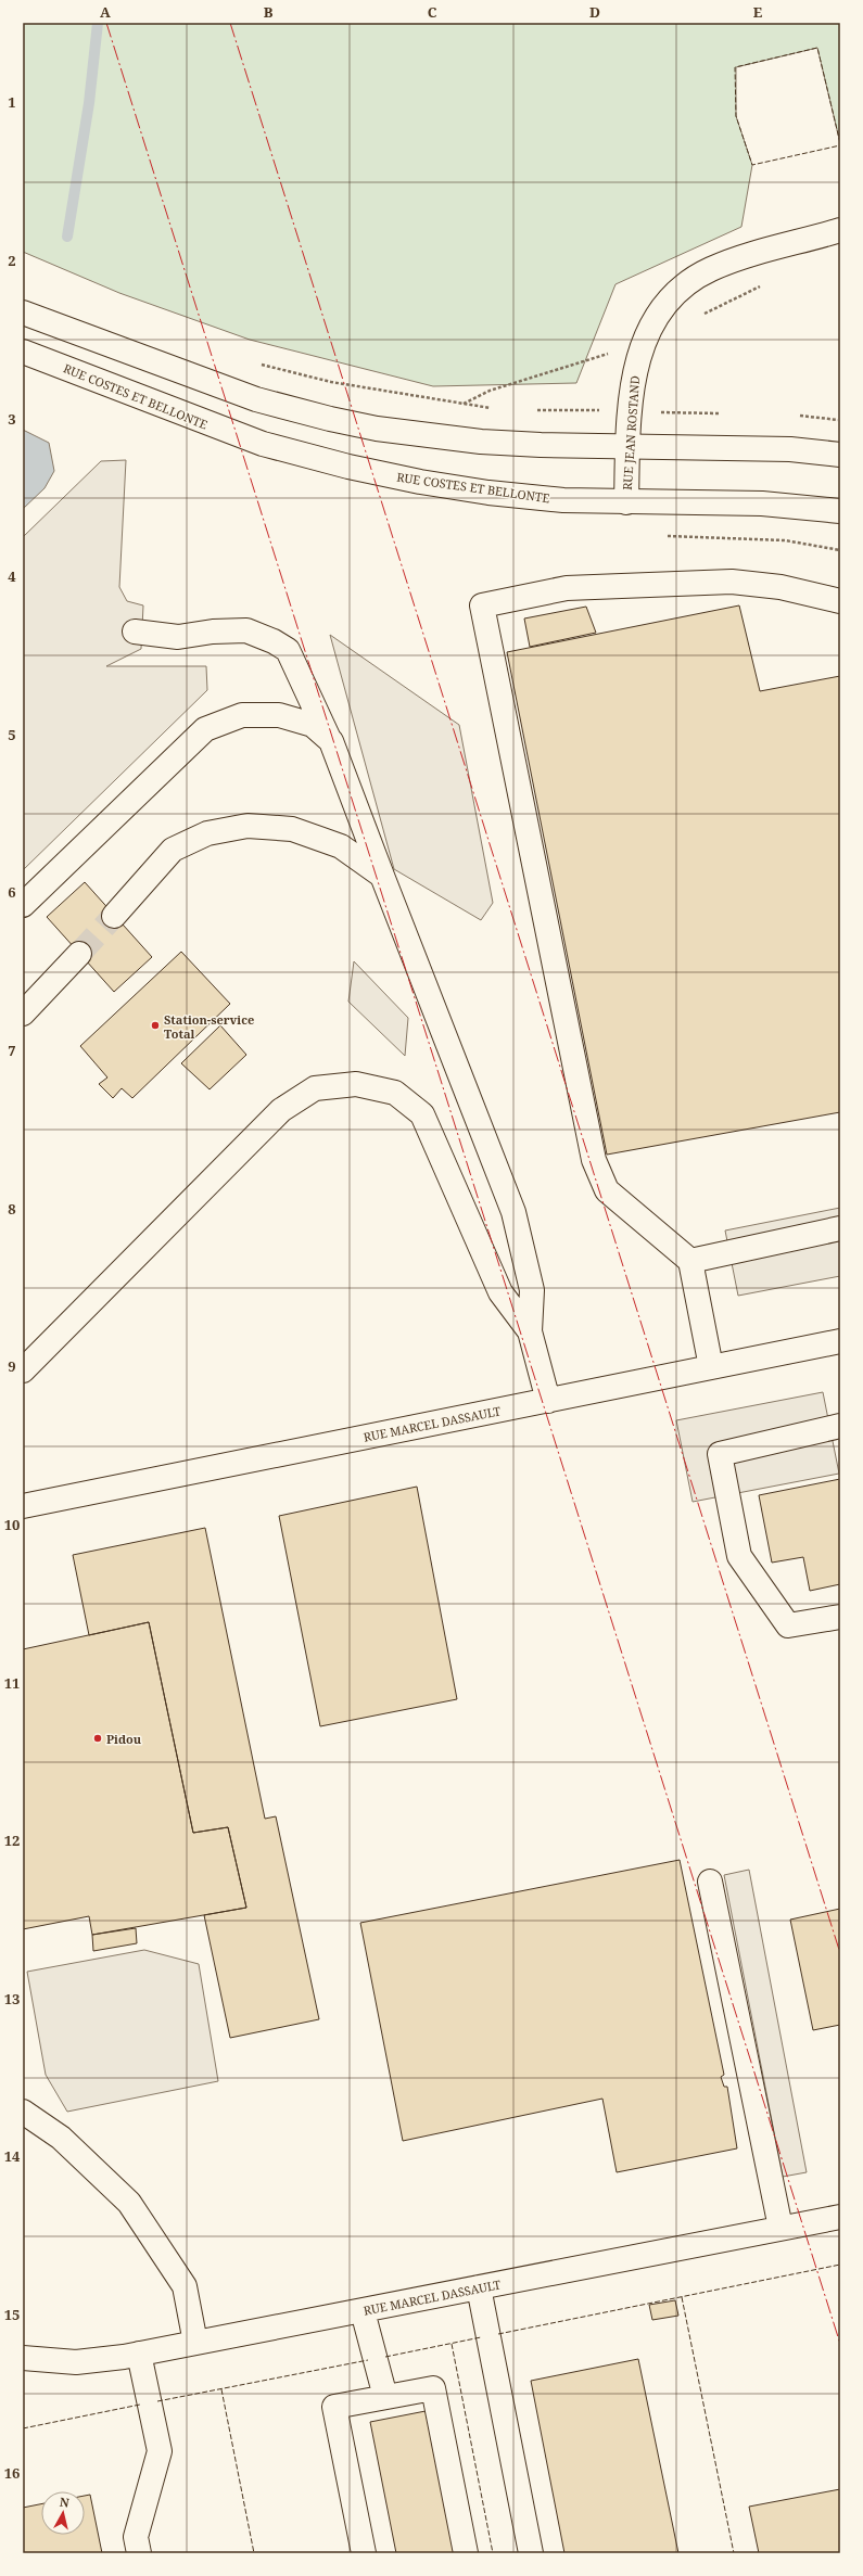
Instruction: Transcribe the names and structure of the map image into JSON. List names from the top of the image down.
{
  "streets": {
    "street": ["RUE COSTES ET BELLONTE", "RUE JEAN ROSTAND", "RUE MARCEL DASSAULT"]
  },
  "crossings": [
    ["RUE COSTES ET BELLONTE", "RUE JEAN ROSTAND"]
  ],
  "places": ["Station-service Total", "Pidou"],
  "north": "top",
  "grid": {
    "columns": [
      "A",
      "B",
      "C",
      "D",
      "E"
    ],
    "rows": [
      "1",
      "2",
      "3",
      "4",
      "5",
      "6",
      "7",
      "8",
      "9",
      "10",
      "11",
      "12",
      "13",
      "14",
      "15",
      "16"
    ]
  }
}
